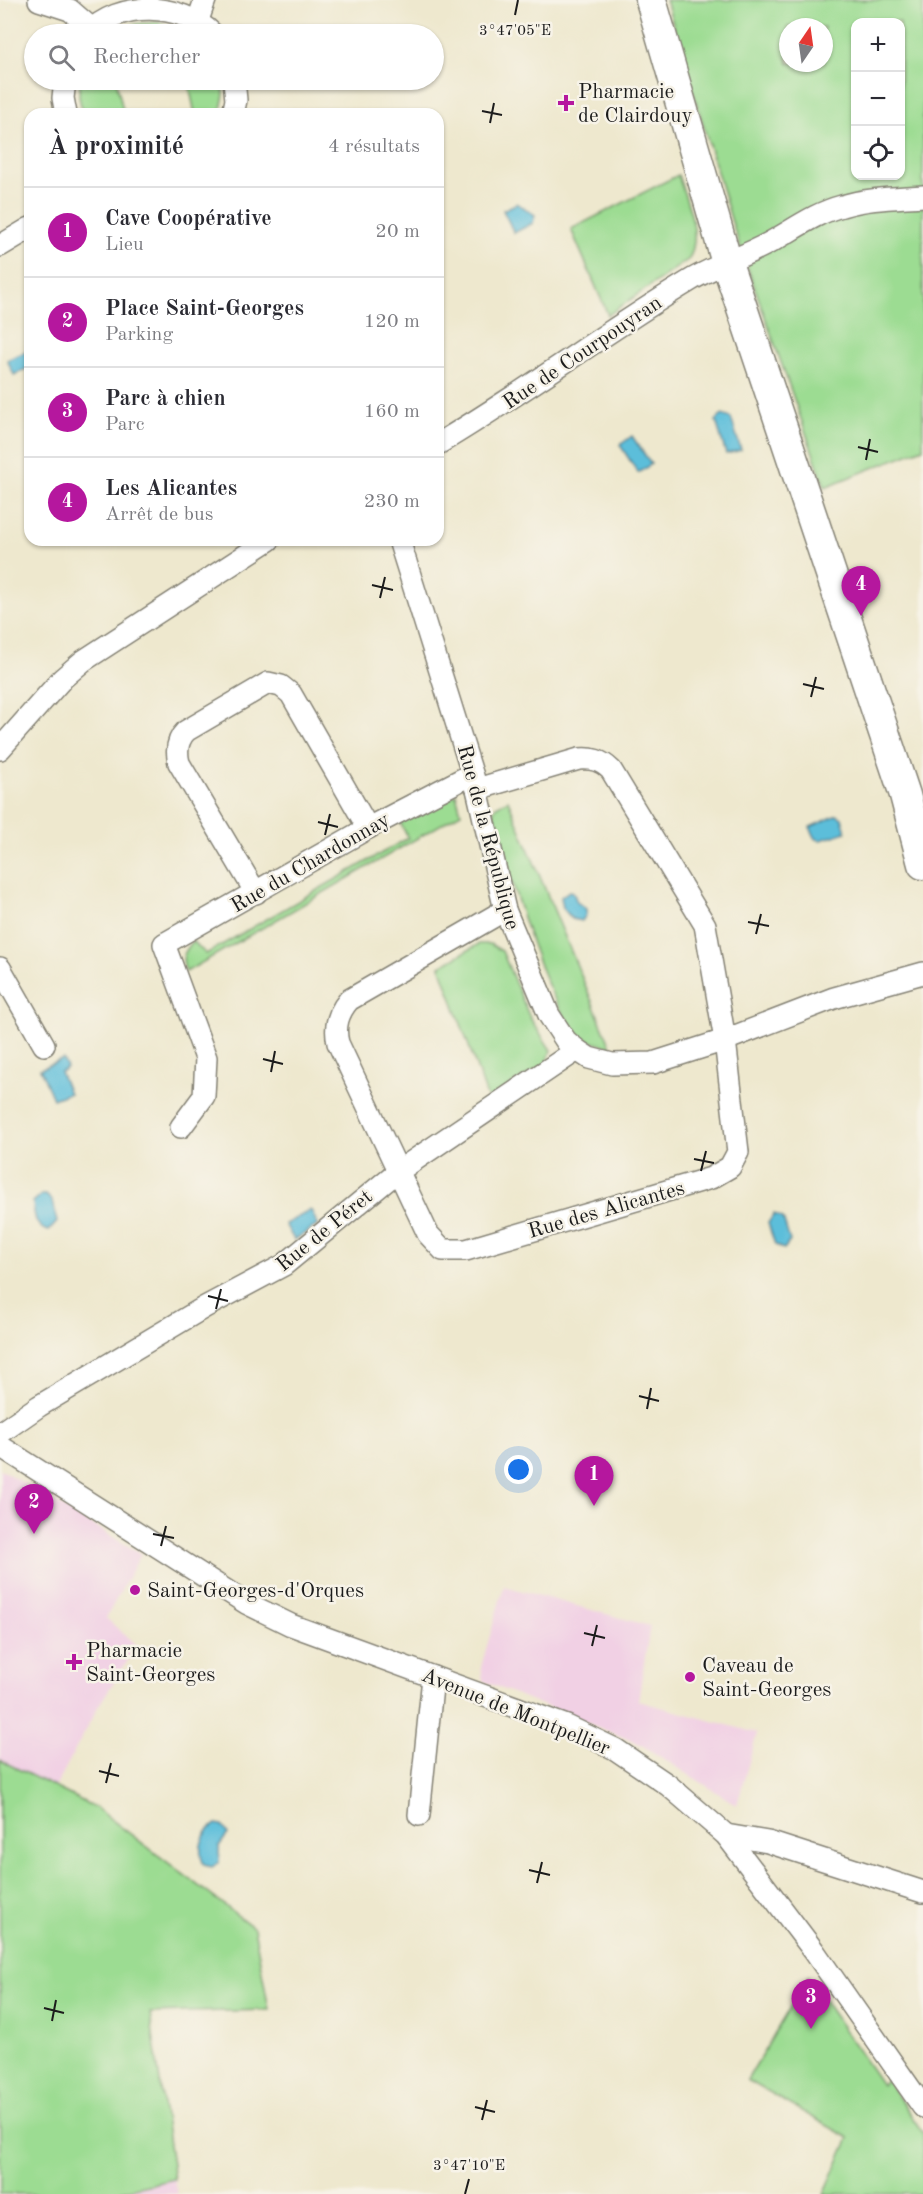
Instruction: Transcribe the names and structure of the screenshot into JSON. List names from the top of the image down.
{
  "streets": {
    "street": [
      "Rue de Courpouyran",
      "Rue de la République",
      "Rue du Chardonnay",
      "Rue des Alicantes",
      "Rue de Péret",
      "Avenue de Montpellier"
    ]
  },
  "crossings": [
    ["Rue de la République", "Rue du Chardonnay"],
    ["Rue de la République", "Rue des Alicantes"],
    ["Rue de la République", "Rue de Péret"],
    ["Rue du Chardonnay", "Rue des Alicantes"],
    ["Rue des Alicantes", "Rue de Péret"]
  ],
  "places": {
    "health": ["Pharmacie de Clairdouy", "Pharmacie Saint-Georges"],
    "other": ["Saint-Georges-d'Orques", "Caveau de Saint-Georges"]
  },
  "north": "top",
  "page": {
    "map_buttons": ["+", "−"],
    "search": "Rechercher",
    "heading": ["À proximité", "4 résultats"],
    "list": [
      {
        "mark": "1",
        "name": "Cave Coopérative",
        "note": "Lieu",
        "value": "20 m"
      },
      {
        "mark": "2",
        "name": "Place Saint-Georges",
        "note": "Parking",
        "value": "120 m"
      },
      {
        "mark": "3",
        "name": "Parc à chien",
        "note": "Parc",
        "value": "160 m"
      },
      {
        "mark": "4",
        "name": "Les Alicantes",
        "note": "Arrêt de bus",
        "value": "230 m"
      }
    ],
    "pins": [
      "4",
      "1",
      "2",
      "3"
    ]
  },
  "coordinates": ["3°47'05\"E", "3°47'10\"E"]
}
